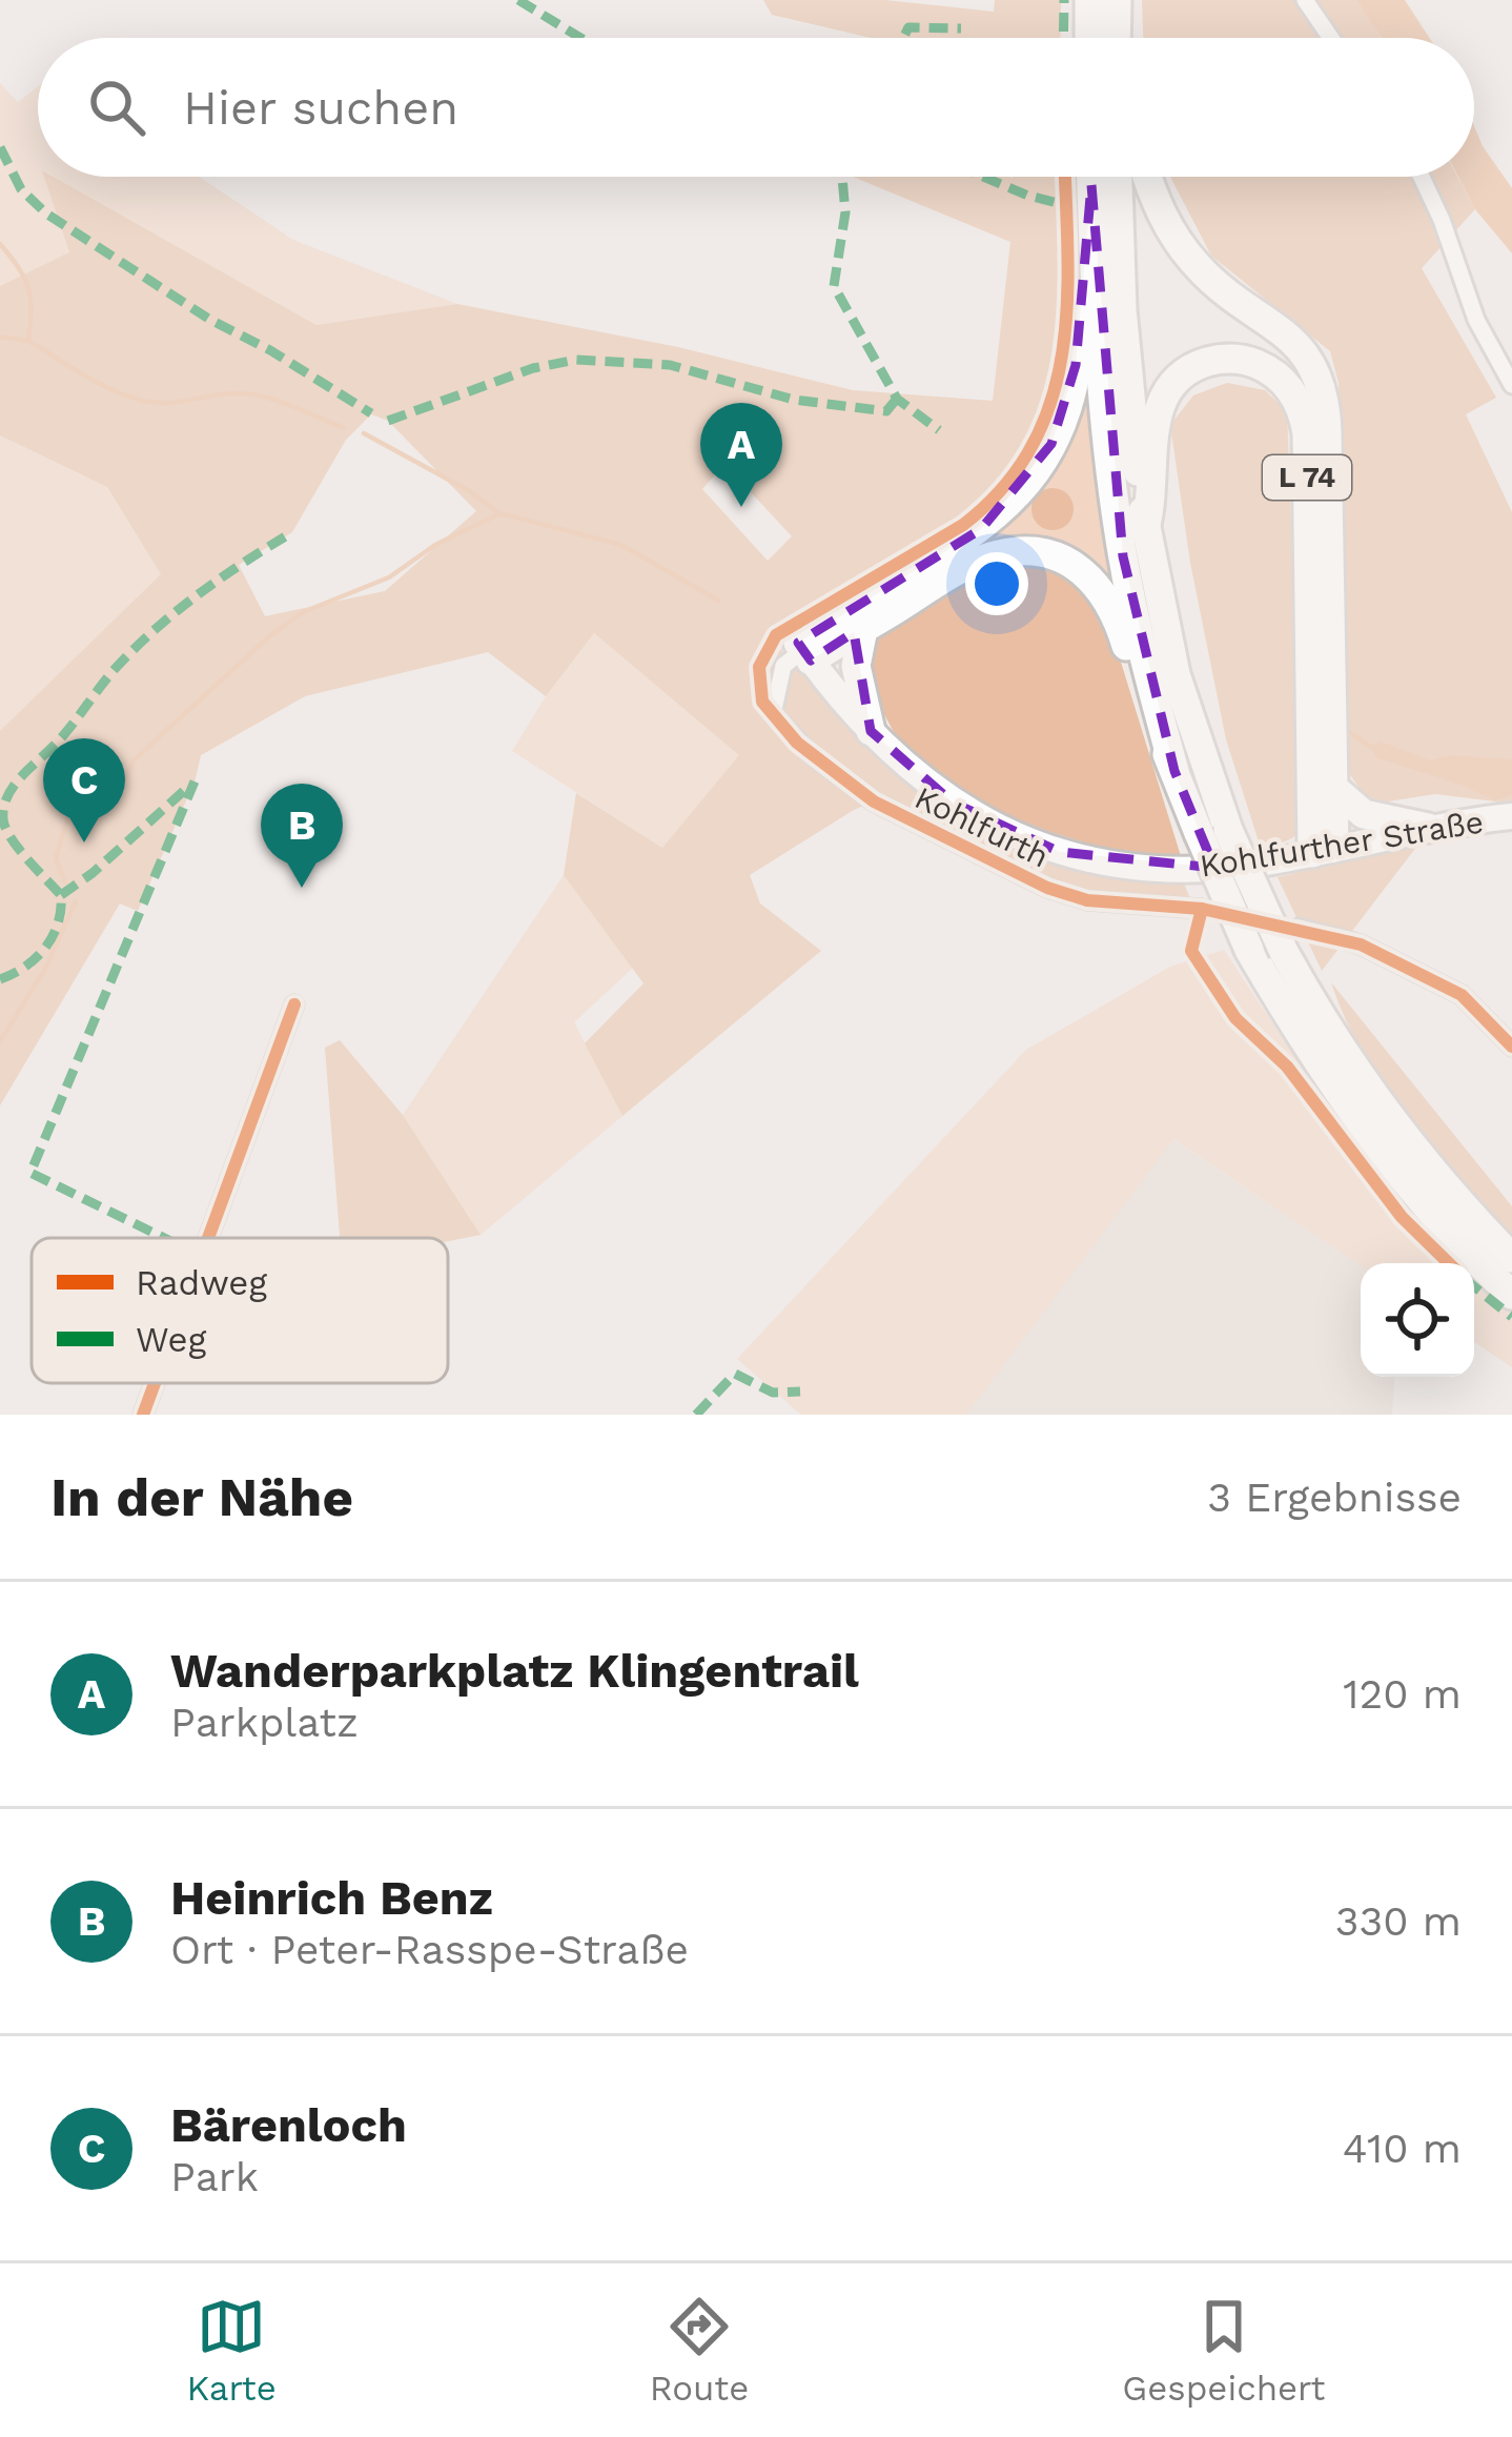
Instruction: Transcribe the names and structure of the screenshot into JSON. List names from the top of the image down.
{
  "streets": {
    "highway": ["L 74"],
    "main road": ["Kohlfurther Straße"],
    "street": ["Kohlfurth"]
  },
  "crossings": [
    ["L 74", "Kohlfurth"],
    ["L 74", "Kohlfurther Straße"],
    ["Kohlfurth", "Kohlfurther Straße"]
  ],
  "legend": ["Radweg", "Weg"],
  "page": {
    "search": "Hier suchen",
    "pins": ["A", "C", "B"],
    "heading": ["In der Nähe", "3 Ergebnisse"],
    "list": [
      {
        "mark": "A",
        "name": "Wanderparkplatz Klingentrail",
        "note": "Parkplatz",
        "value": "120 m"
      },
      {
        "mark": "B",
        "name": "Heinrich Benz",
        "note": "Ort · Peter-Rasspe-Straße",
        "value": "330 m"
      },
      {
        "mark": "C",
        "name": "Bärenloch",
        "note": "Park",
        "value": "410 m"
      }
    ],
    "nav": ["Karte", "Route", "Gespeichert"]
  }
}
